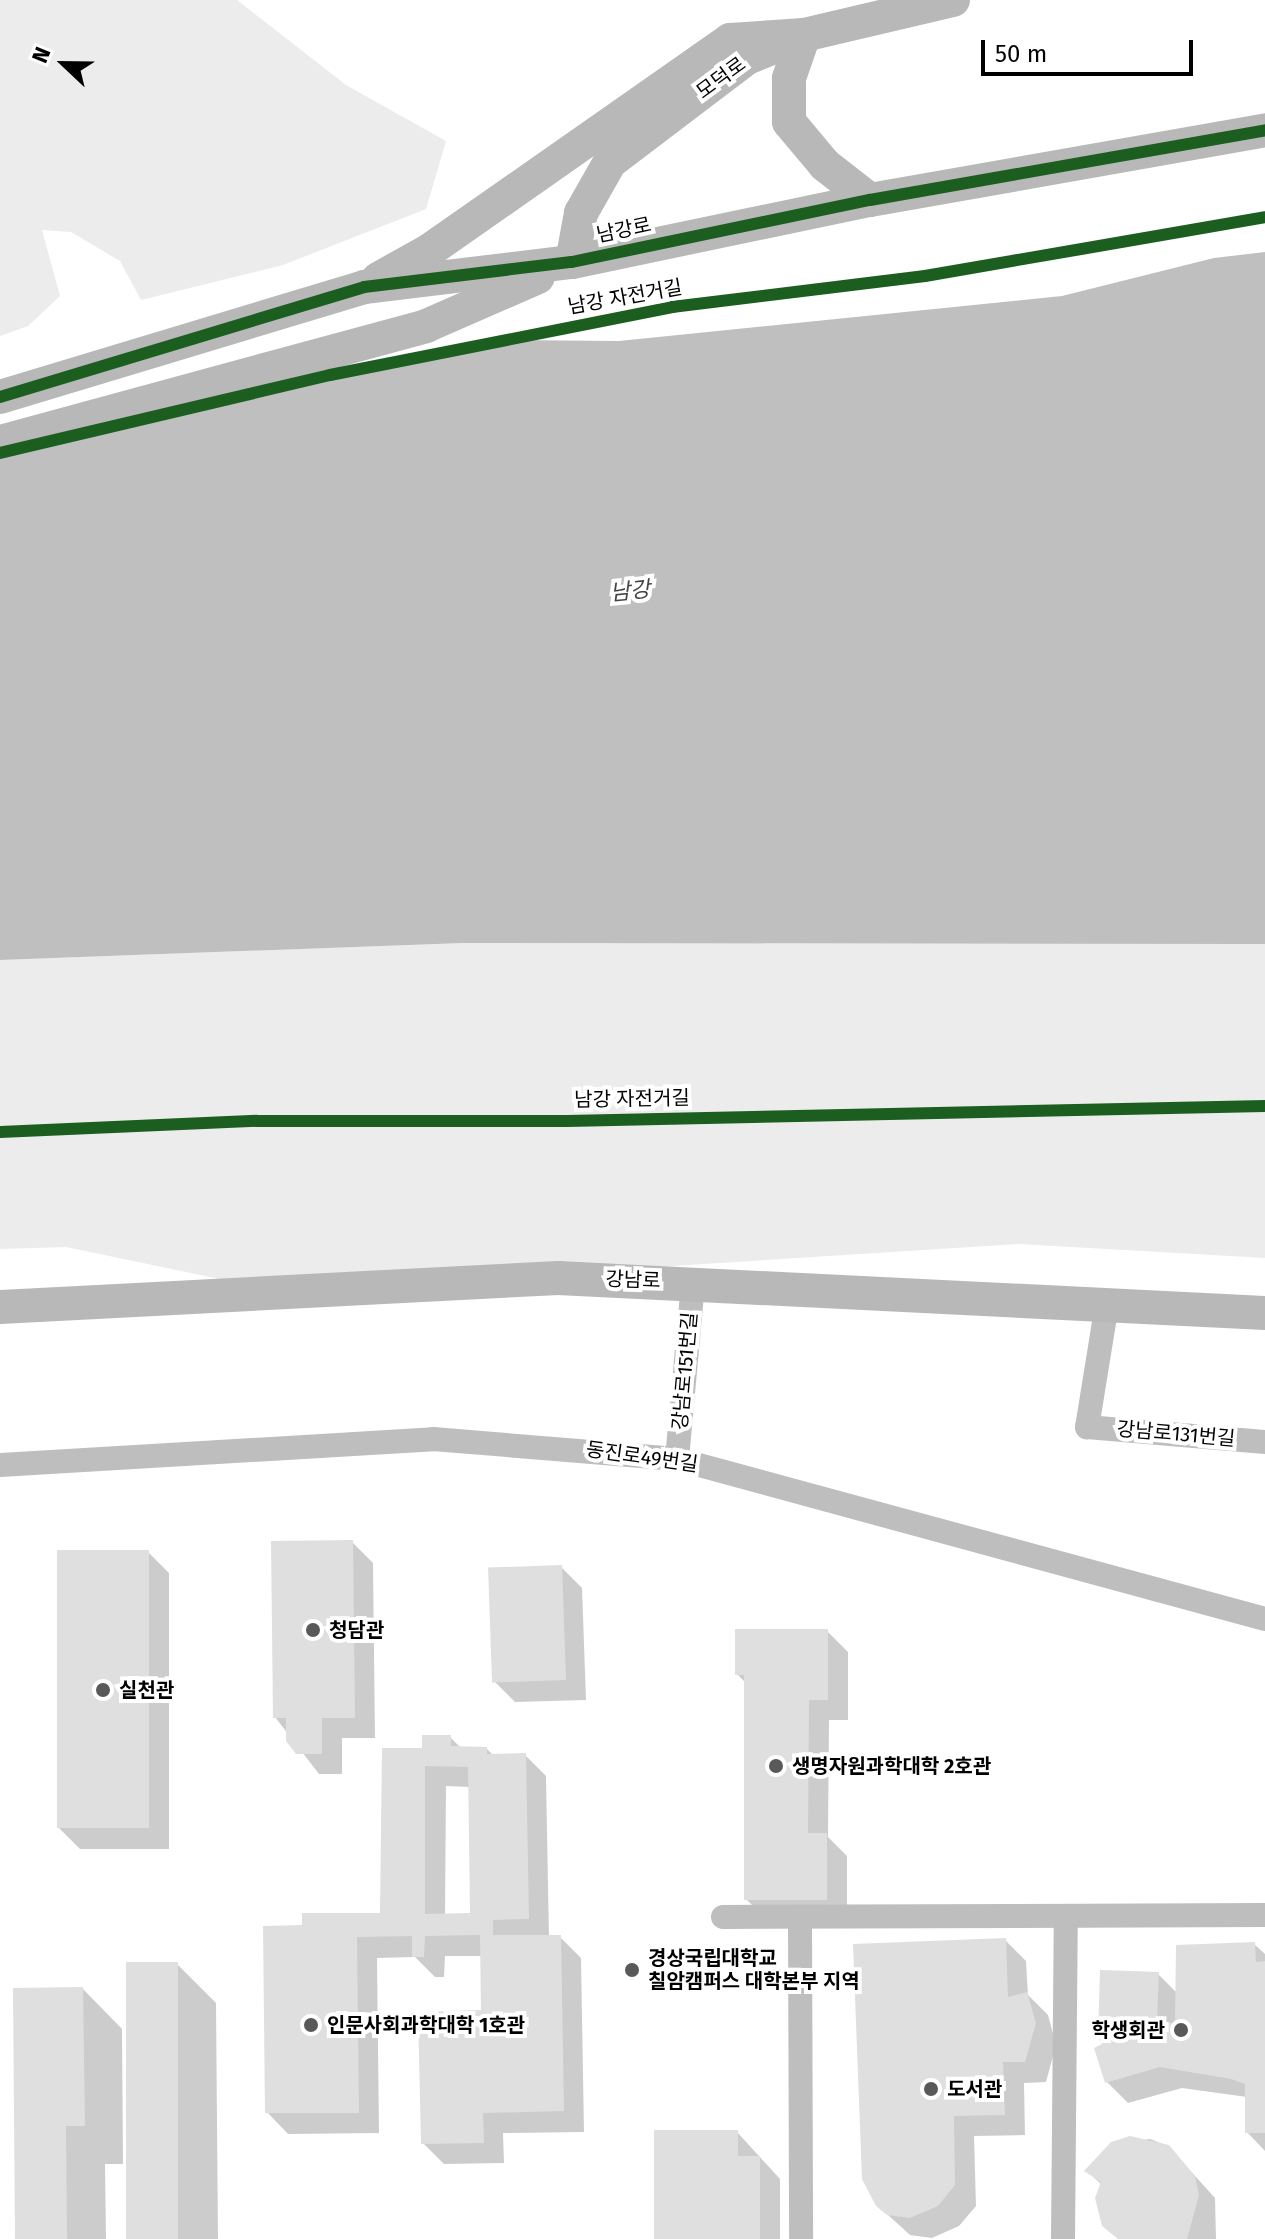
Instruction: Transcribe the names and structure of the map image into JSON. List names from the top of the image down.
{
  "streets": {
    "street": [
      "모덕로",
      "남강로",
      "강남로",
      "강남로151번길",
      "강남로131번길",
      "동진로49번길"
    ],
    "cycle path": ["남강 자전거길"]
  },
  "crossings": [
    ["모덕로", "남강로"],
    ["강남로", "강남로151번길"],
    ["강남로", "강남로131번길"],
    ["강남로151번길", "동진로49번길"]
  ],
  "water": ["남강"],
  "places": [
    "청담관",
    "실천관",
    "생명자원과학대학 2호관",
    "경상국립대학교 칠암캠퍼스 대학본부 지역",
    "인문사회과학대학 1호관",
    "학생회관",
    "도서관"
  ],
  "scale_bar": "50 m",
  "north": "left"
}
